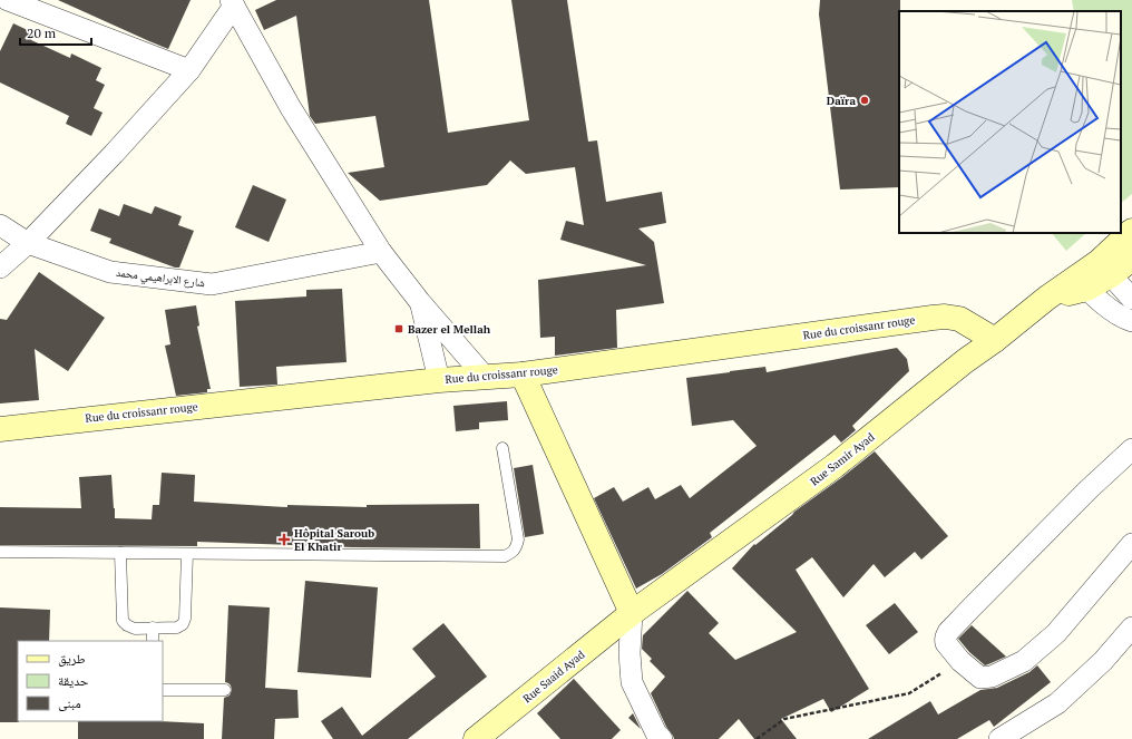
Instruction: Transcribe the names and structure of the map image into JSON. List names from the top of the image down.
{
  "streets": {
    "street": [
      "شارع الابراهيمي محمد",
      "Rue du croissanr rouge",
      "Rue Samir Ayad",
      "Rue Saaid Ayad"
    ]
  },
  "crossings": [
    ["Rue du croissanr rouge", "Rue Samir Ayad"],
    ["Rue Samir Ayad", "Rue Saaid Ayad"]
  ],
  "places": {
    "other": ["Daïra"],
    "transit": ["Bazer el Mellah"],
    "health": ["Hôpital Saroub El Khatir"]
  },
  "legend": ["طريق", "حديقة", "مبنى"],
  "scale_bar": "20 m"
}
